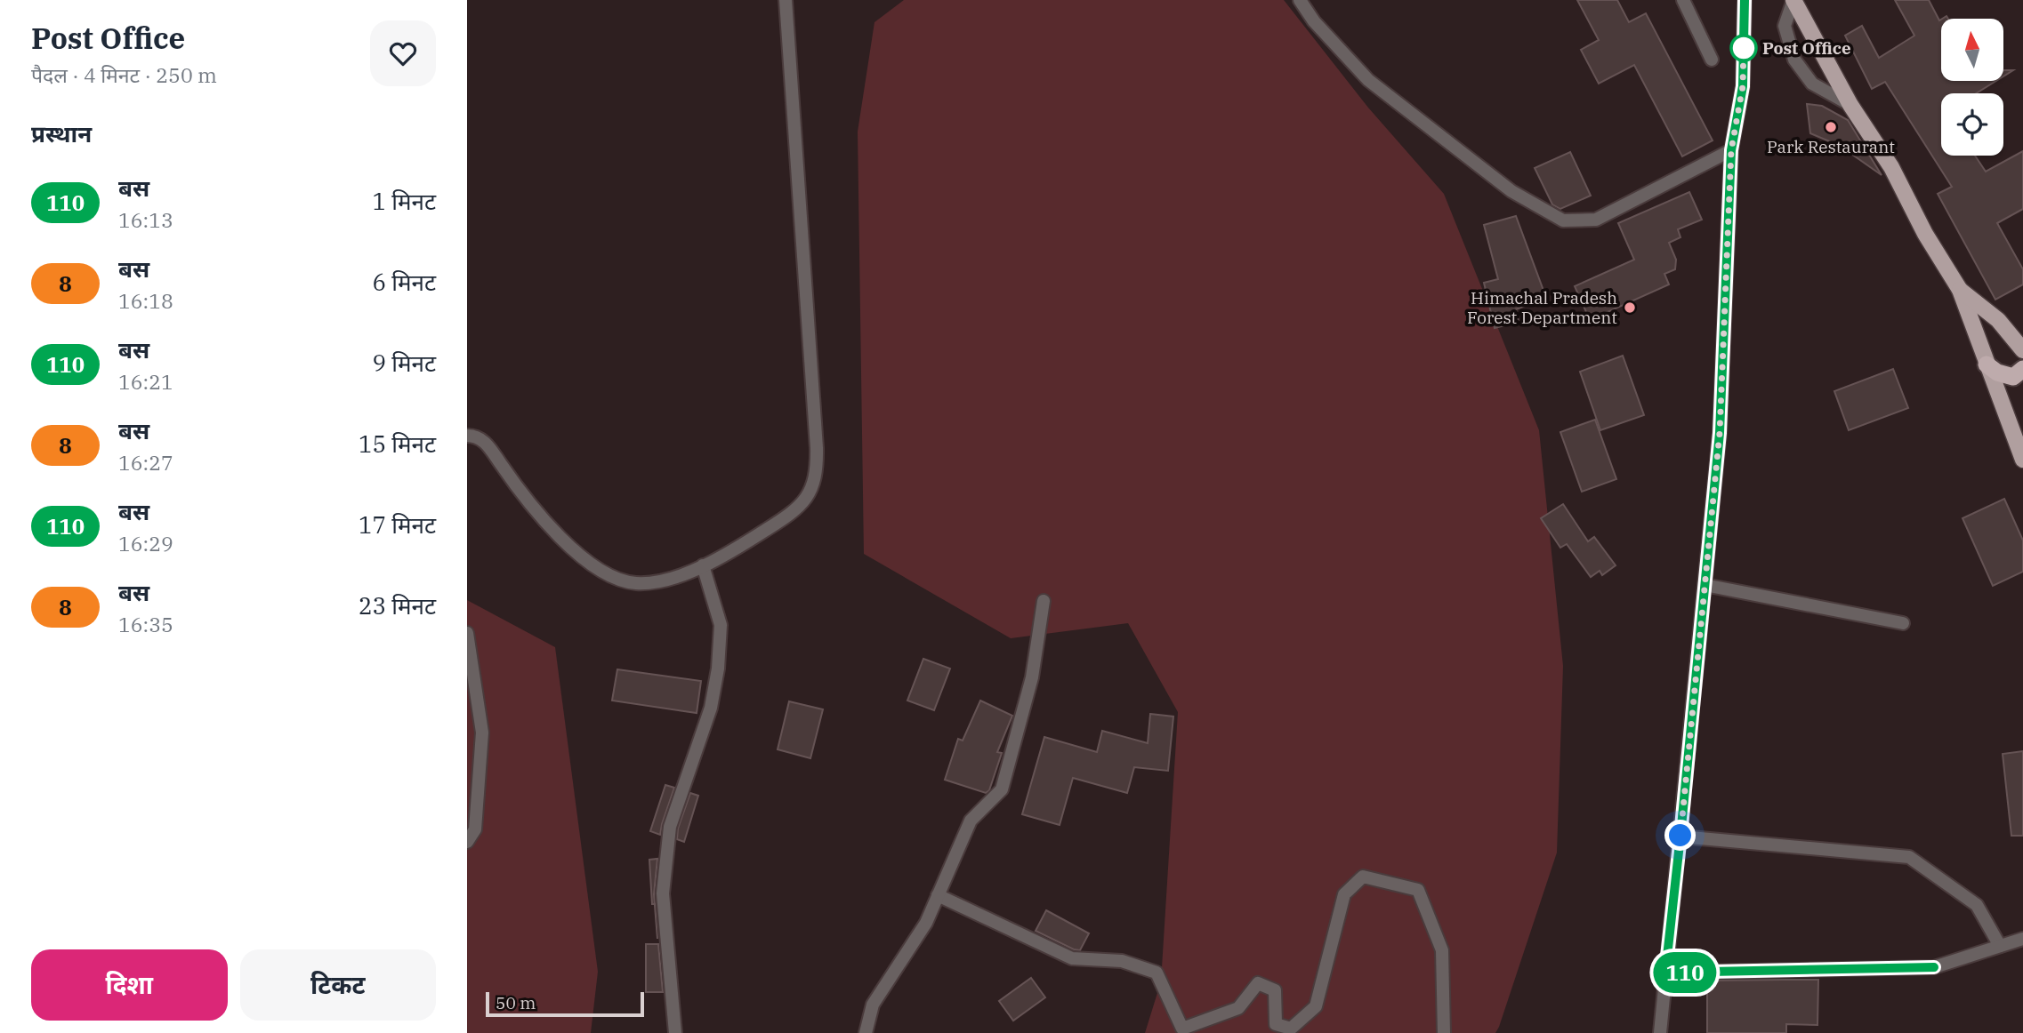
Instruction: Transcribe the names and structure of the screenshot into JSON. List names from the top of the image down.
{
  "places": ["Post Office", "Park Restaurant", "Himachal Pradesh Forest Department"],
  "lines": ["bus line 110"],
  "scale_bar": "50 m",
  "north": "top",
  "page": {
    "heading": [
      ["Post Office", "पैदल · 4 मिनट · 250 m"],
      "प्रस्थान"
    ],
    "on_map": "110",
    "list": [
      {
        "mark": "110",
        "name": "बस",
        "note": "16:13",
        "value": "1 मिनट"
      },
      {
        "mark": "8",
        "name": "बस",
        "note": "16:18",
        "value": "6 मिनट"
      },
      {
        "mark": "110",
        "name": "बस",
        "note": "16:21",
        "value": "9 मिनट"
      },
      {
        "mark": "8",
        "name": "बस",
        "note": "16:27",
        "value": "15 मिनट"
      },
      {
        "mark": "110",
        "name": "बस",
        "note": "16:29",
        "value": "17 मिनट"
      },
      {
        "mark": "8",
        "name": "बस",
        "note": "16:35",
        "value": "23 मिनट"
      }
    ],
    "buttons": ["दिशा", "टिकट"],
    "scale": "50 m"
  }
}
